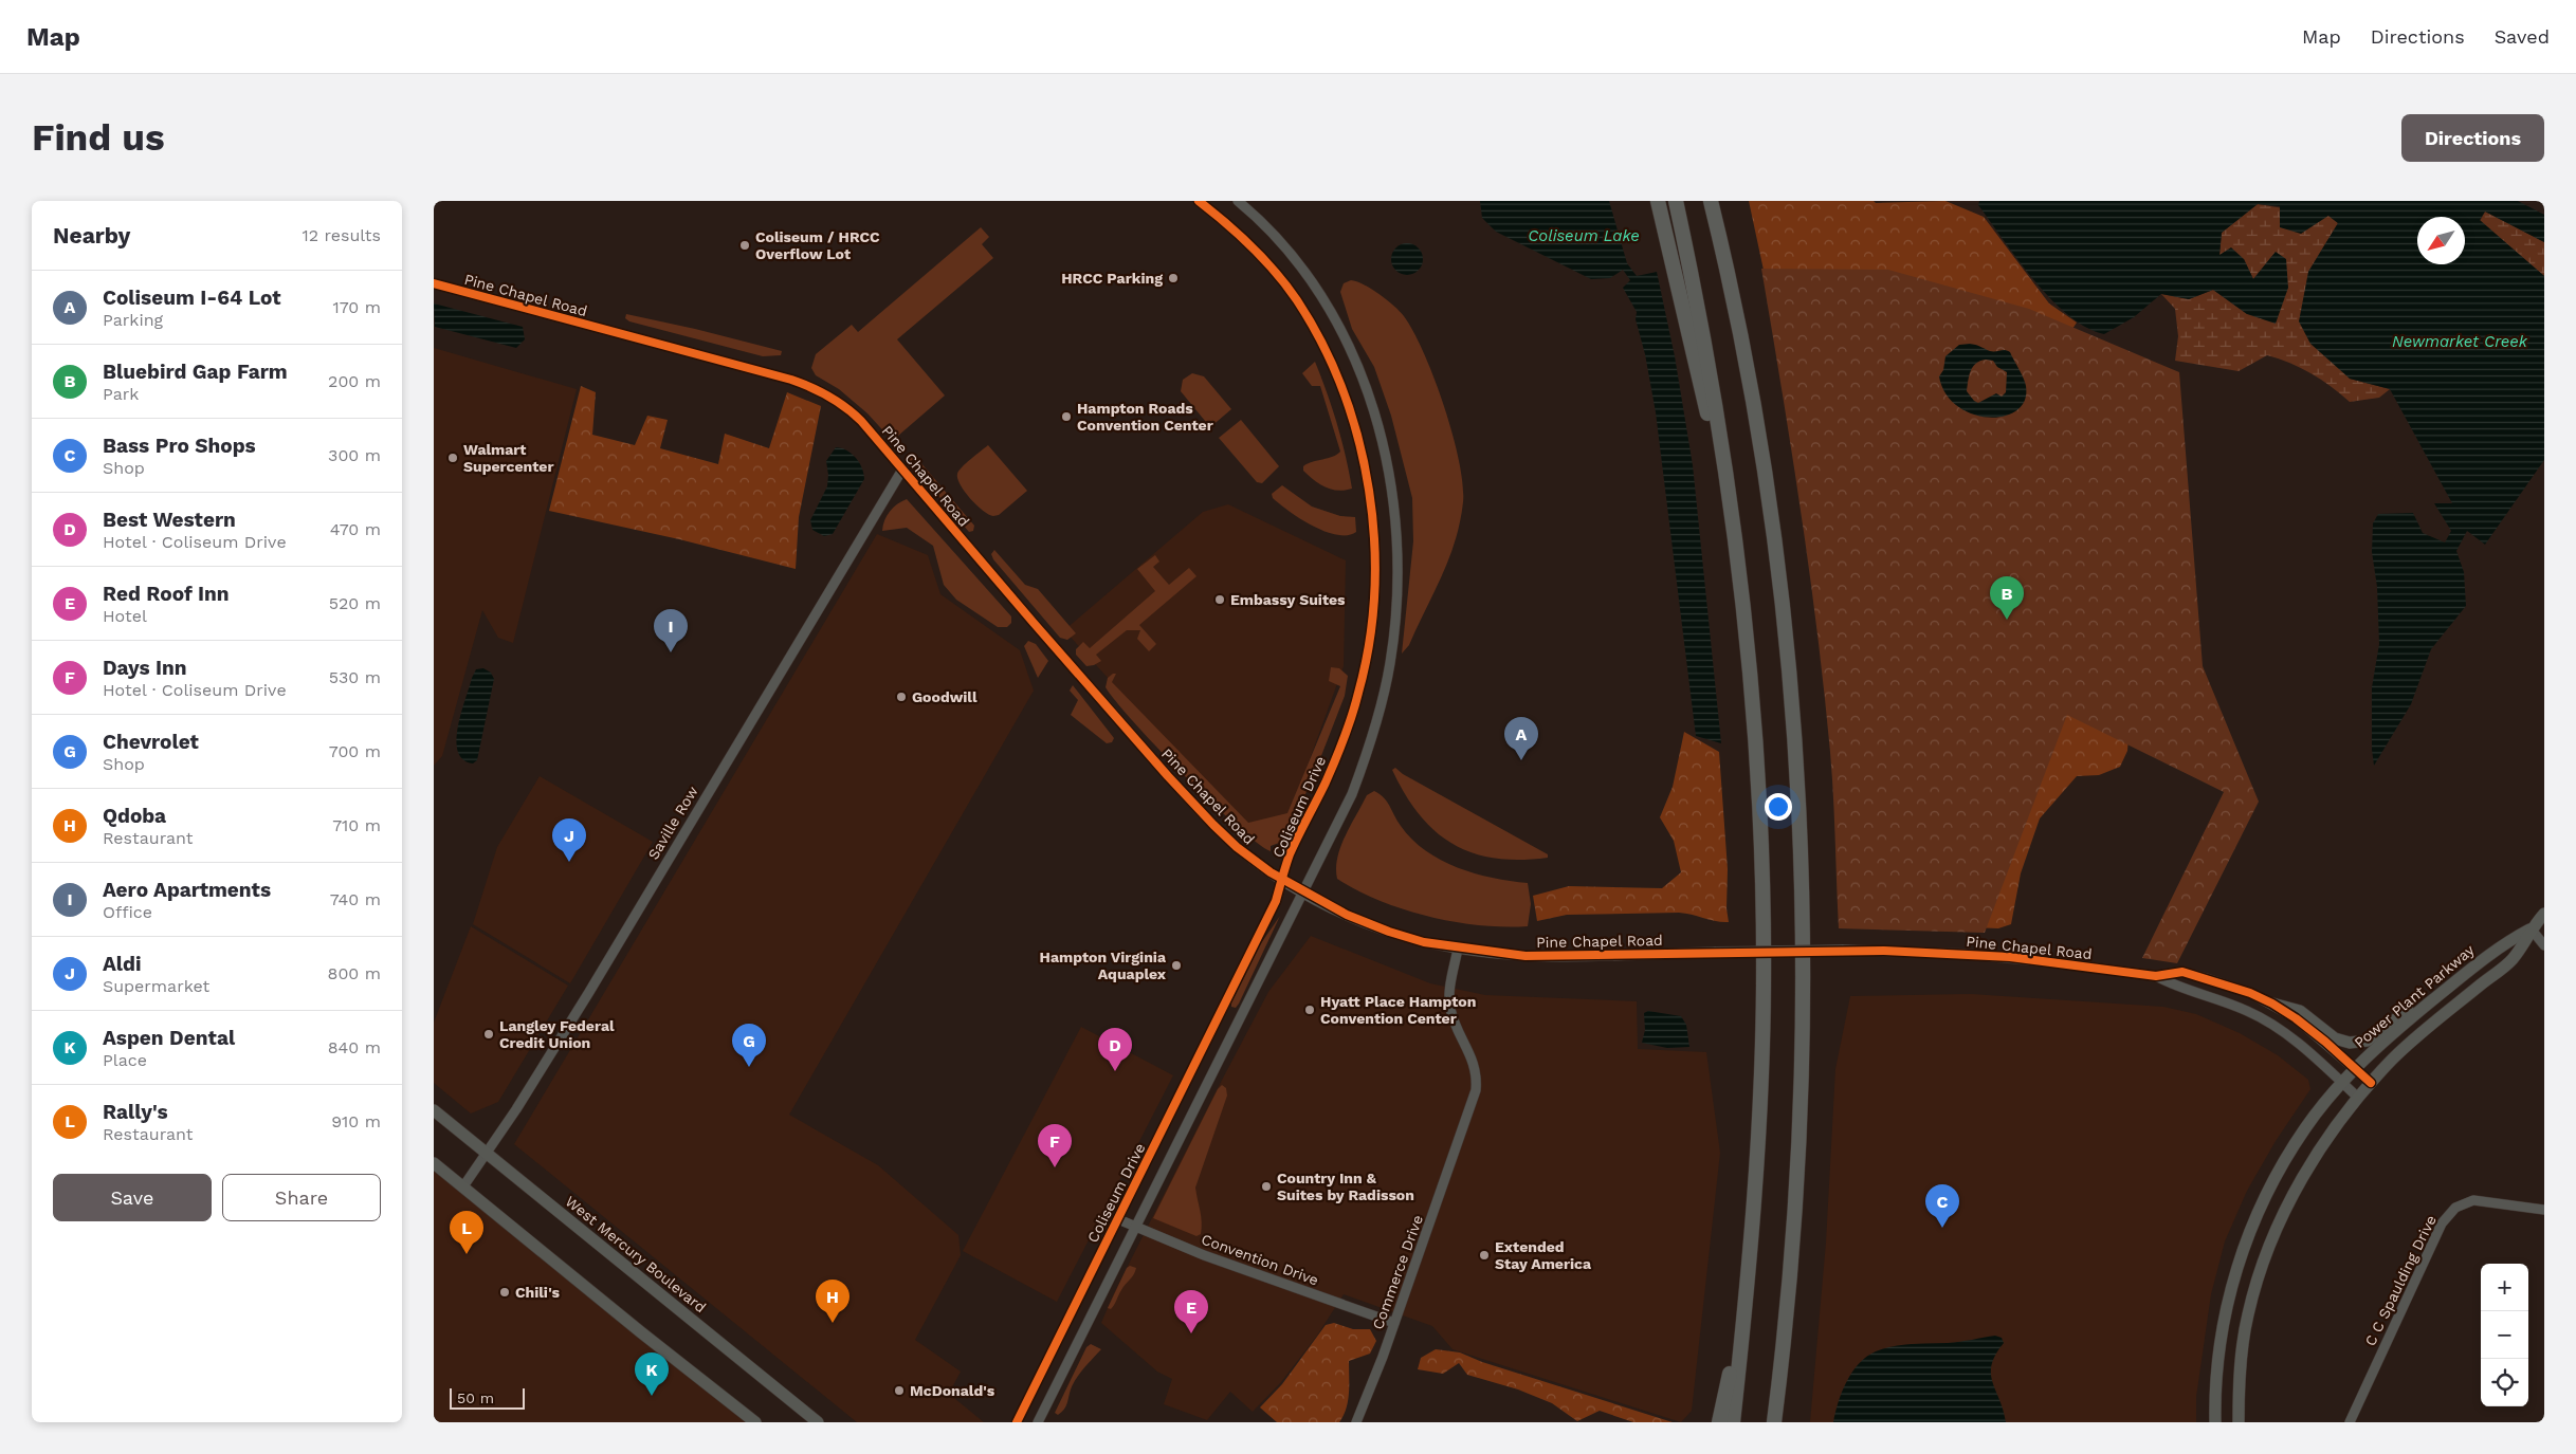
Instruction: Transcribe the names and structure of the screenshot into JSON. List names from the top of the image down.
{
  "streets": {
    "main road": ["Power Plant Parkway", "West Mercury Boulevard"],
    "street": [
      "Pine Chapel Road",
      "Coliseum Drive",
      "Saville Row",
      "Convention Drive",
      "Commerce Drive",
      "C C Spaulding Drive"
    ]
  },
  "crossings": [
    ["Pine Chapel Road", "Coliseum Drive"],
    ["Pine Chapel Road", "Saville Row"],
    ["Pine Chapel Road", "Power Plant Parkway"],
    ["Pine Chapel Road", "Commerce Drive"],
    ["Coliseum Drive", "Convention Drive"],
    ["Saville Row", "West Mercury Boulevard"],
    ["Convention Drive", "Commerce Drive"]
  ],
  "water": ["Coliseum Lake", "Newmarket Creek"],
  "places": [
    "Coliseum / HRCC Overflow Lot",
    "HRCC Parking",
    "Hampton Roads Convention Center",
    "Walmart Supercenter",
    "Embassy Suites",
    "Goodwill",
    "Hampton Virginia Aquaplex",
    "Hyatt Place Hampton Convention Center",
    "Langley Federal Credit Union",
    "Country Inn & Suites by Radisson",
    "Extended Stay America",
    "Chili's",
    "McDonald's"
  ],
  "scale_bar": "50 m",
  "north": "bottom left",
  "page": {
    "header": "Map",
    "nav": ["Map", "Directions", "Saved"],
    "buttons": [
      "Directions",
      ["Save", "Share"]
    ],
    "title": "Find us",
    "heading": ["Nearby", "12 results"],
    "list": [
      {
        "mark": "A",
        "name": "Coliseum I-64 Lot",
        "note": "Parking",
        "value": "170 m"
      },
      {
        "mark": "B",
        "name": "Bluebird Gap Farm",
        "note": "Park",
        "value": "200 m"
      },
      {
        "mark": "C",
        "name": "Bass Pro Shops",
        "note": "Shop",
        "value": "300 m"
      },
      {
        "mark": "D",
        "name": "Best Western",
        "note": "Hotel · Coliseum Drive",
        "value": "470 m"
      },
      {
        "mark": "E",
        "name": "Red Roof Inn",
        "note": "Hotel",
        "value": "520 m"
      },
      {
        "mark": "F",
        "name": "Days Inn",
        "note": "Hotel · Coliseum Drive",
        "value": "530 m"
      },
      {
        "mark": "G",
        "name": "Chevrolet",
        "note": "Shop",
        "value": "700 m"
      },
      {
        "mark": "H",
        "name": "Qdoba",
        "note": "Restaurant",
        "value": "710 m"
      },
      {
        "mark": "I",
        "name": "Aero Apartments",
        "note": "Office",
        "value": "740 m"
      },
      {
        "mark": "J",
        "name": "Aldi",
        "note": "Supermarket",
        "value": "800 m"
      },
      {
        "mark": "K",
        "name": "Aspen Dental",
        "note": "Place",
        "value": "840 m"
      },
      {
        "mark": "L",
        "name": "Rally's",
        "note": "Restaurant",
        "value": "910 m"
      }
    ],
    "pins": [
      "B",
      "I",
      "A",
      "J",
      "G",
      "D",
      "F",
      "C",
      "L",
      "H",
      "E",
      "K"
    ],
    "map_buttons": ["+", "−"],
    "scale": "50 m"
  }
}
